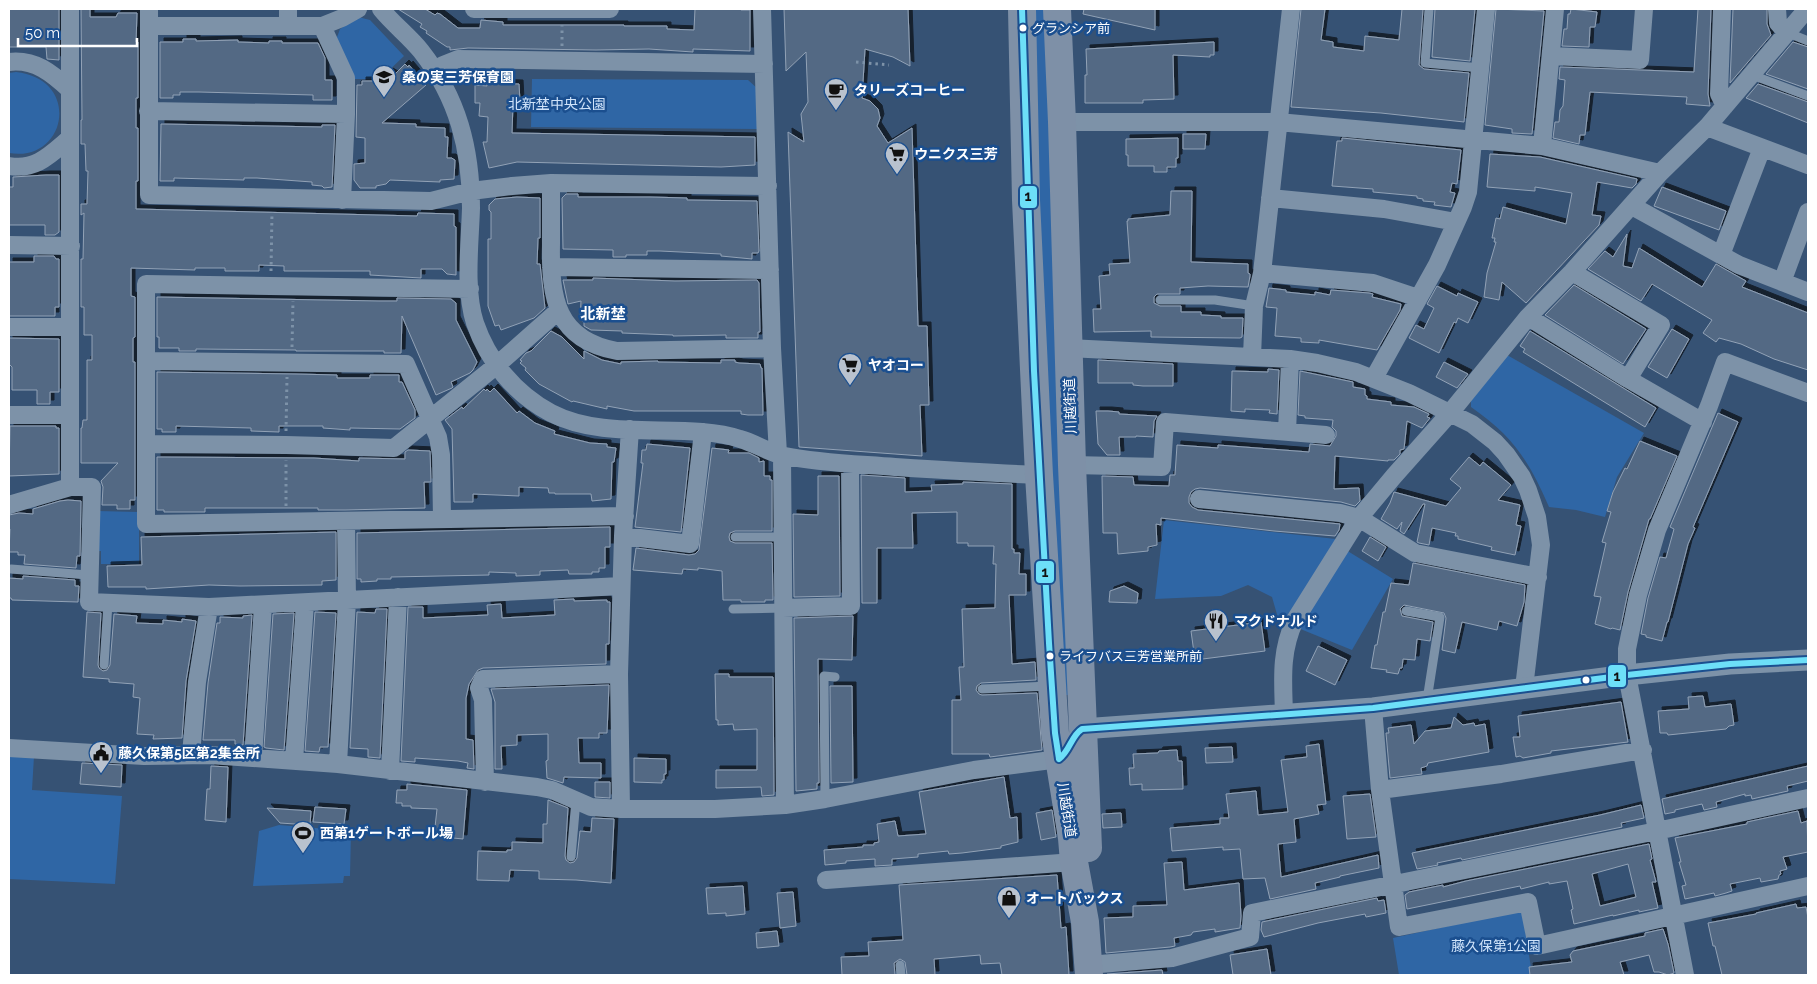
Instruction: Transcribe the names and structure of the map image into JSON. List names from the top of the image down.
{
  "streets": {
    "highway": ["川越街道"]
  },
  "districts": ["北新埜"],
  "parks": ["北新埜中央公園", "藤久保第1公園"],
  "places": {
    "other": ["グランシア前", "ライフバス三芳営業所前"],
    "school or university": ["桑の実三芳保育園"],
    "cafe": ["タリーズコーヒー"],
    "supermarket": ["ウニクス三芳", "ヤオコー"],
    "restaurant": ["マクドナルド"],
    "public building": ["藤久保第5区第2集会所"],
    "sports": ["西第1ゲートボール場"],
    "shop": ["オートバックス"]
  },
  "lines": ["transit line 1"],
  "scale_bar": "50 m"
}
